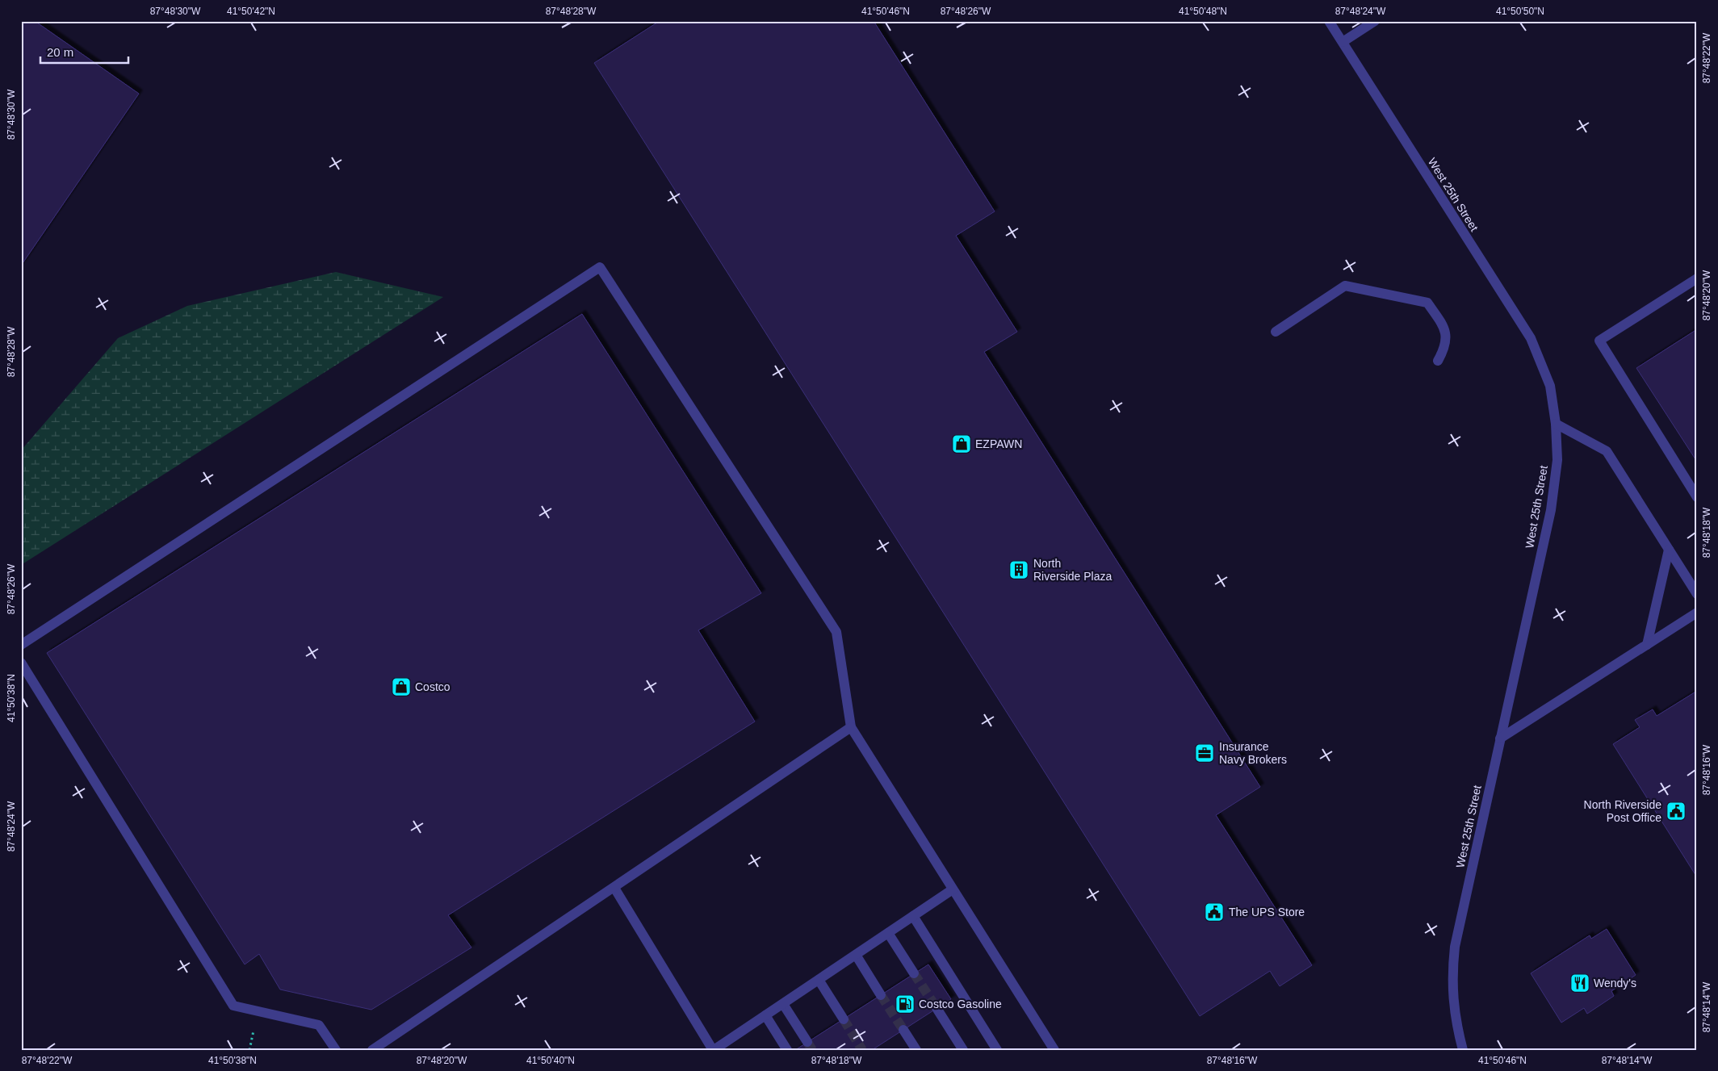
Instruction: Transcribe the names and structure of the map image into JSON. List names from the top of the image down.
{
  "streets": {
    "street": ["West 25th Street"]
  },
  "places": {
    "shop": ["EZPAWN", "Costco"],
    "building": ["North Riverside Plaza"],
    "office": ["Insurance Navy Brokers"],
    "public building": ["North Riverside Post Office", "The UPS Store"],
    "restaurant": ["Wendy's"],
    "fuel station": ["Costco Gasoline"]
  },
  "scale_bar": "20 m",
  "coordinates": [
    "87°48'30\"W",
    "41°50'42\"N",
    "87°48'28\"W",
    "41°50'46\"N",
    "87°48'26\"W",
    "41°50'48\"N",
    "87°48'24\"W",
    "41°50'50\"N",
    "87°48'22\"W",
    "87°48'20\"W",
    "87°48'18\"W",
    "41°50'38\"N",
    "87°48'16\"W",
    "87°48'14\"W",
    "41°50'40\"N"
  ]
}
